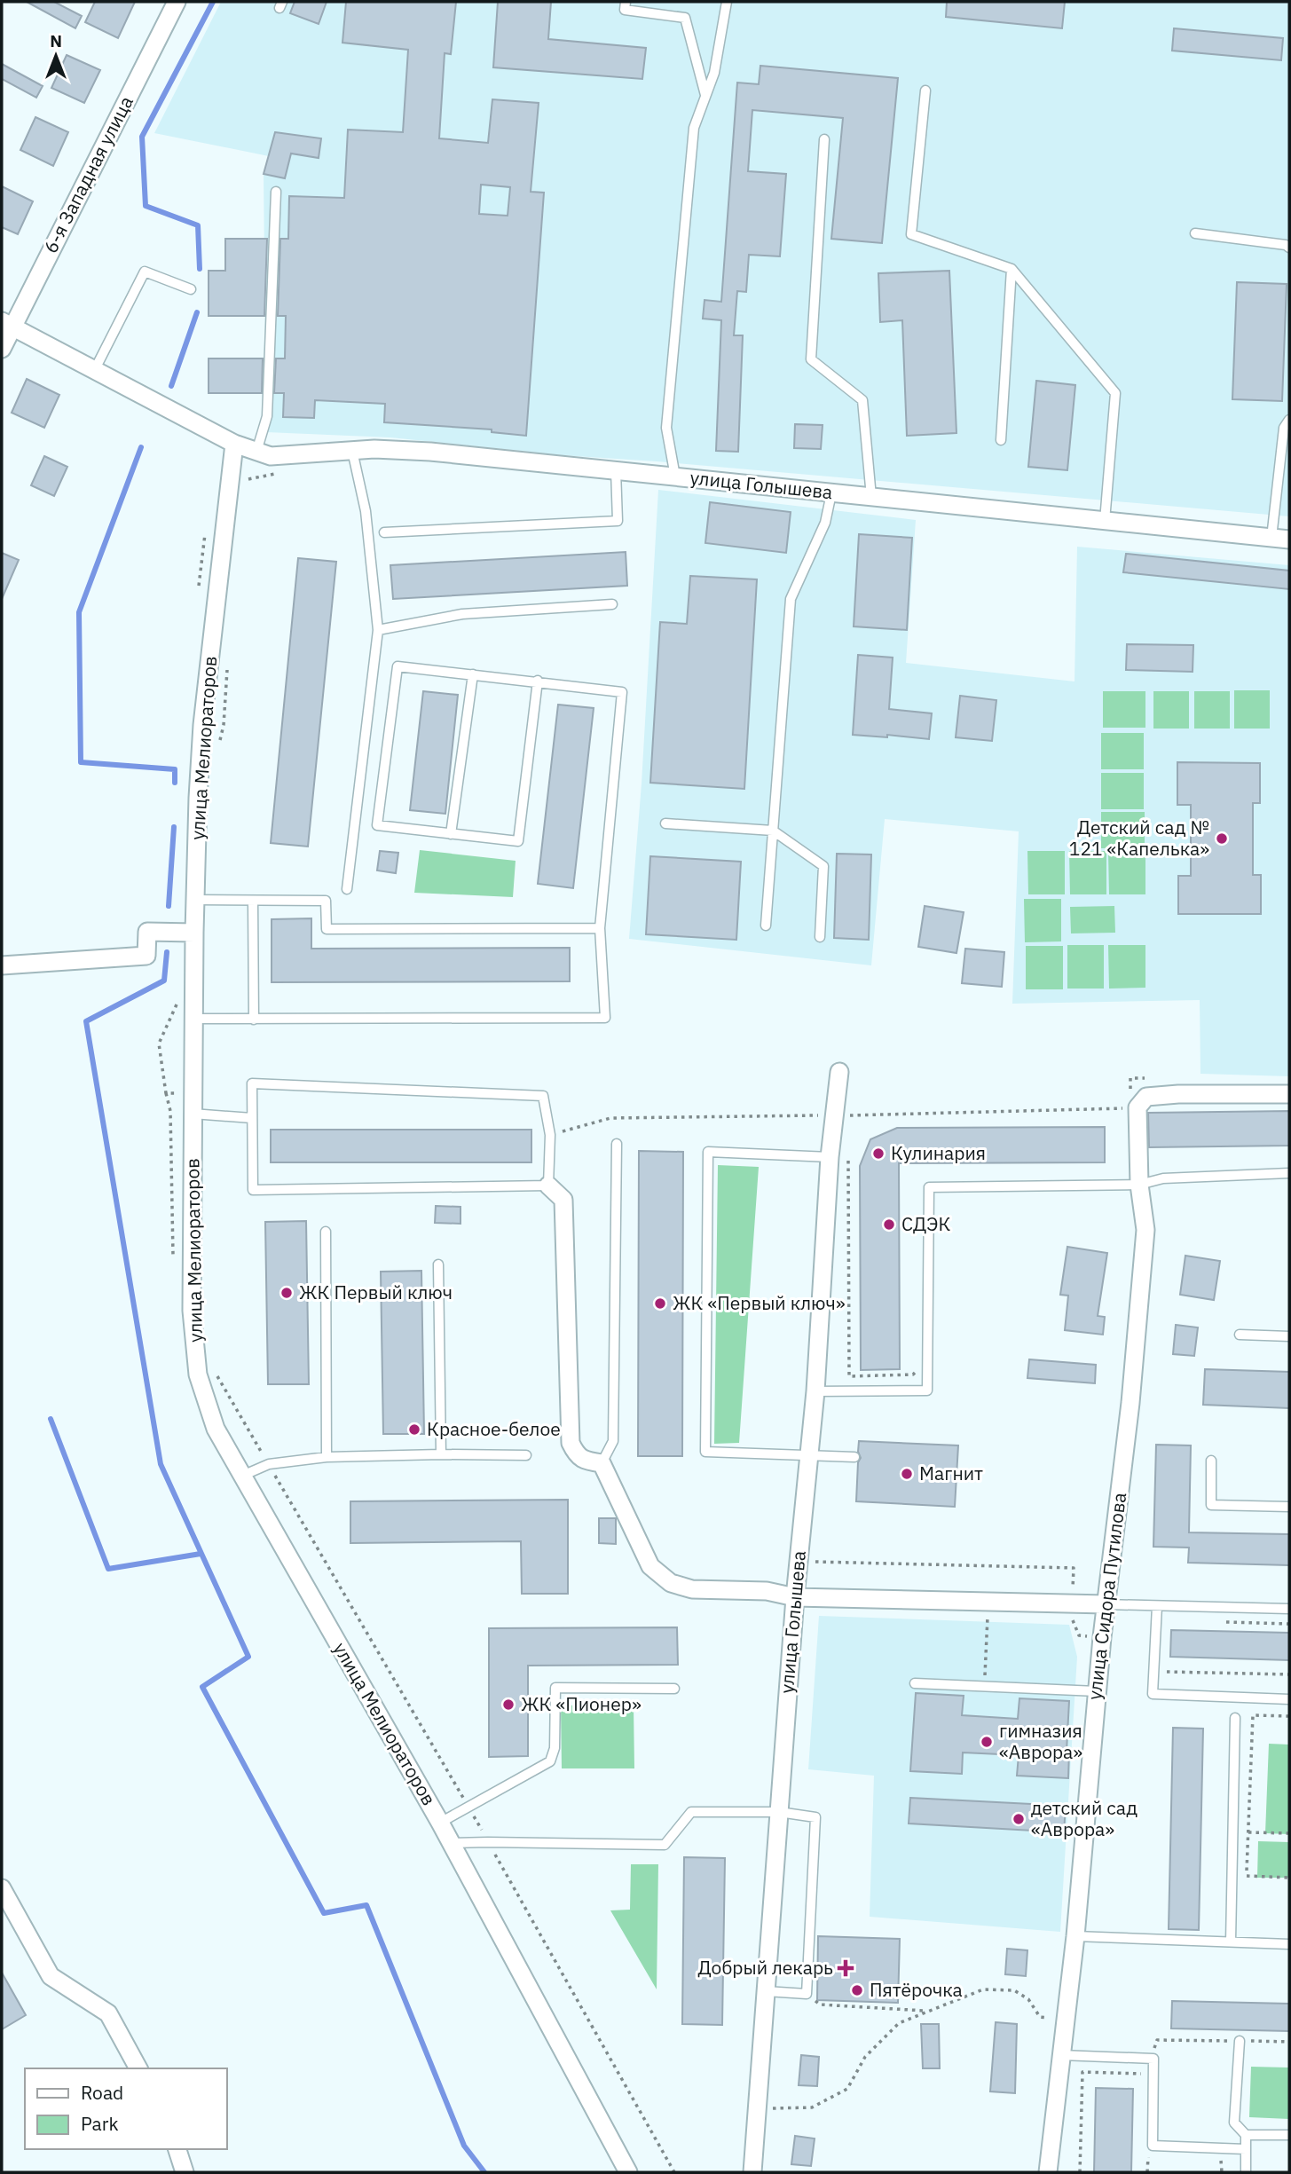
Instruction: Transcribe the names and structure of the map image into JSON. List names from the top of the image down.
{
  "streets": {
    "street": [
      "6-я Западная улица",
      "улица Голышева",
      "улица Мелиораторов",
      "улица Сидора Путилова"
    ]
  },
  "crossings": [
    ["6-я Западная улица", "улица Голышева"],
    ["улица Голышева", "улица Мелиораторов"]
  ],
  "places": {
    "other": [
      "Детский сад № 121 «Капелька»",
      "Кулинария",
      "СДЭК",
      "ЖК Первый ключ",
      "ЖК «Первый ключ»",
      "Красное-белое",
      "Магнит",
      "ЖК «Пионер»",
      "гимназия «Аврора»",
      "детский сад «Аврора»",
      "Пятёрочка"
    ],
    "health": ["Добрый лекарь"]
  },
  "legend": ["Road", "Park"],
  "north": "top"
}
